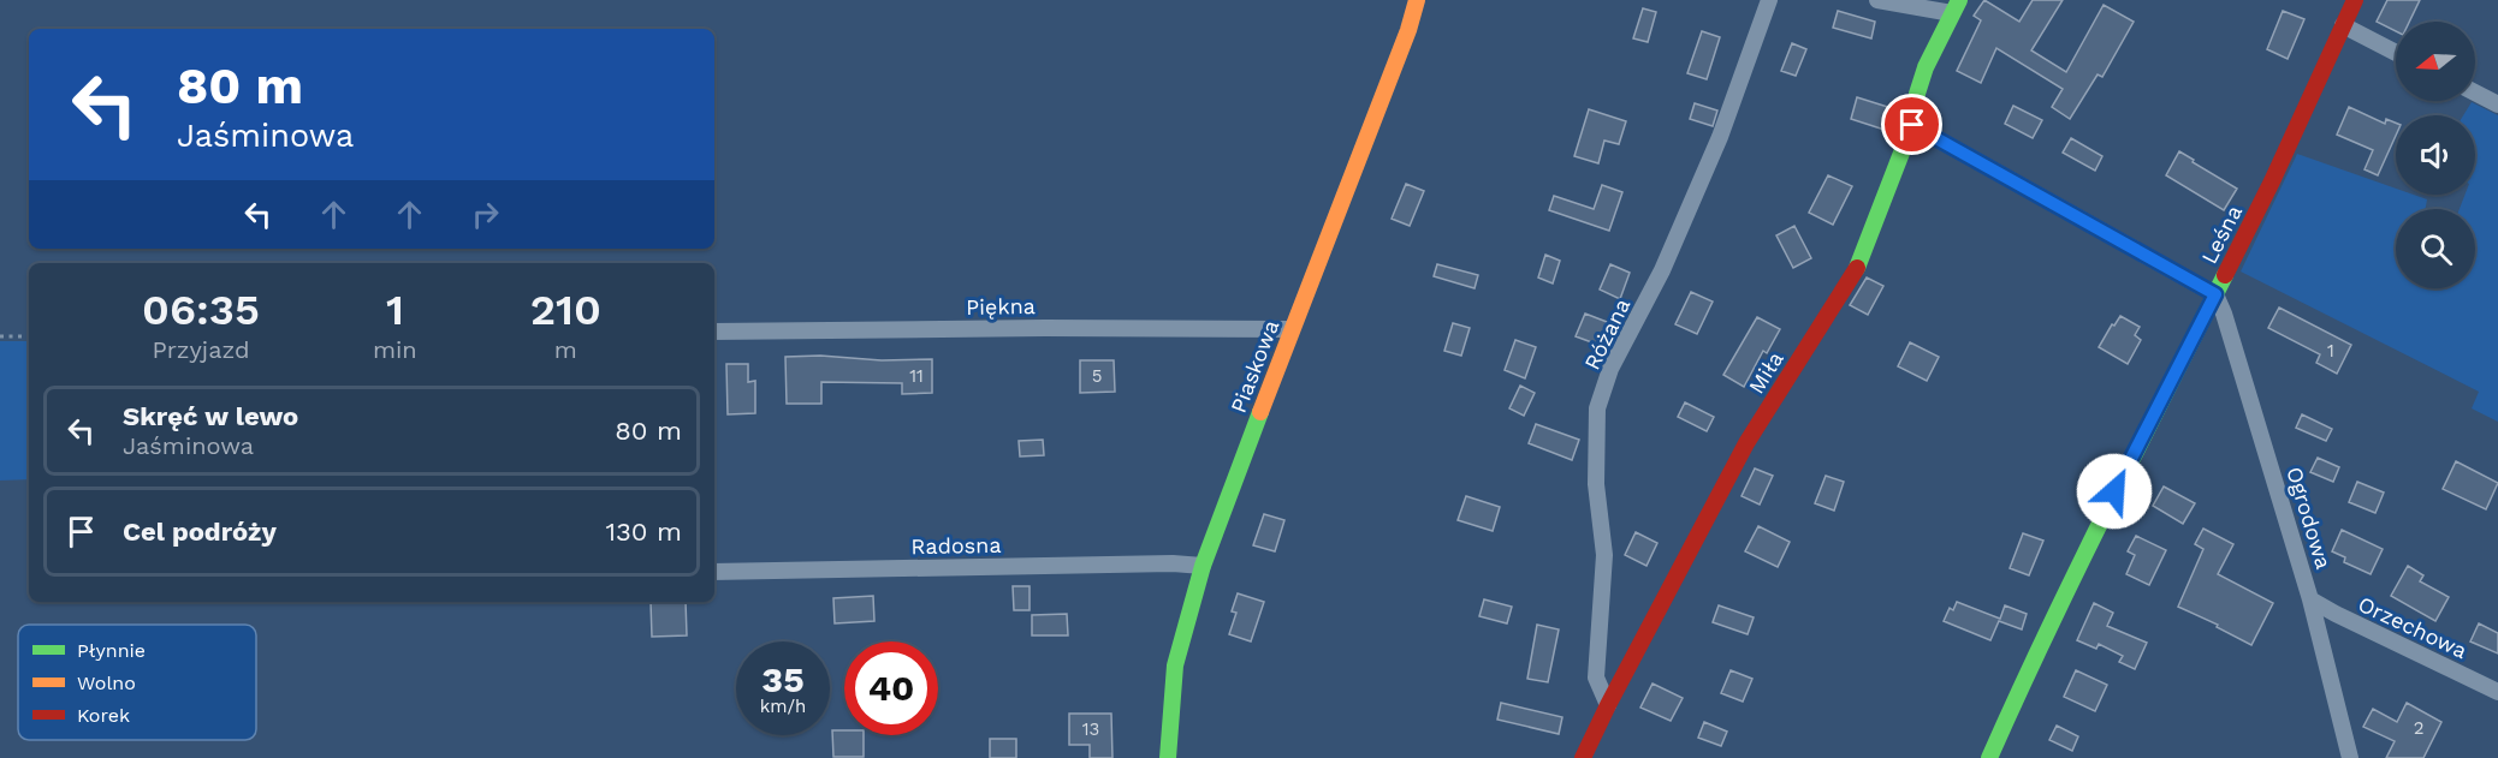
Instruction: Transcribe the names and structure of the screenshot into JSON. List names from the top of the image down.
{
  "streets": {
    "street": [
      "Leśna",
      "Piękna",
      "Różana",
      "Piaskowa",
      "Miła",
      "Ogrodowa",
      "Radosna",
      "Orzechowa"
    ]
  },
  "crossings": [
    ["Leśna", "Ogrodowa"],
    ["Piękna", "Piaskowa"],
    ["Różana", "Miła"],
    ["Piaskowa", "Radosna"],
    ["Ogrodowa", "Orzechowa"]
  ],
  "house_numbers": [
    "1",
    "11",
    "5",
    "2",
    "13"
  ],
  "legend": ["Płynnie", "Wolno", "Korek"],
  "north": "left",
  "page": {
    "turn": ["80 m", "Jaśminowa"],
    "eta": [
      "06:35",
      "Przyjazd",
      "1",
      "min",
      "210",
      "m"
    ],
    "list": [
      {
        "name": "Skręć w lewo",
        "note": "Jaśminowa",
        "value": "80 m"
      },
      {
        "name": "Cel podróży",
        "value": "130 m"
      }
    ],
    "speed": "35 km/h",
    "limit": "40"
  }
}
